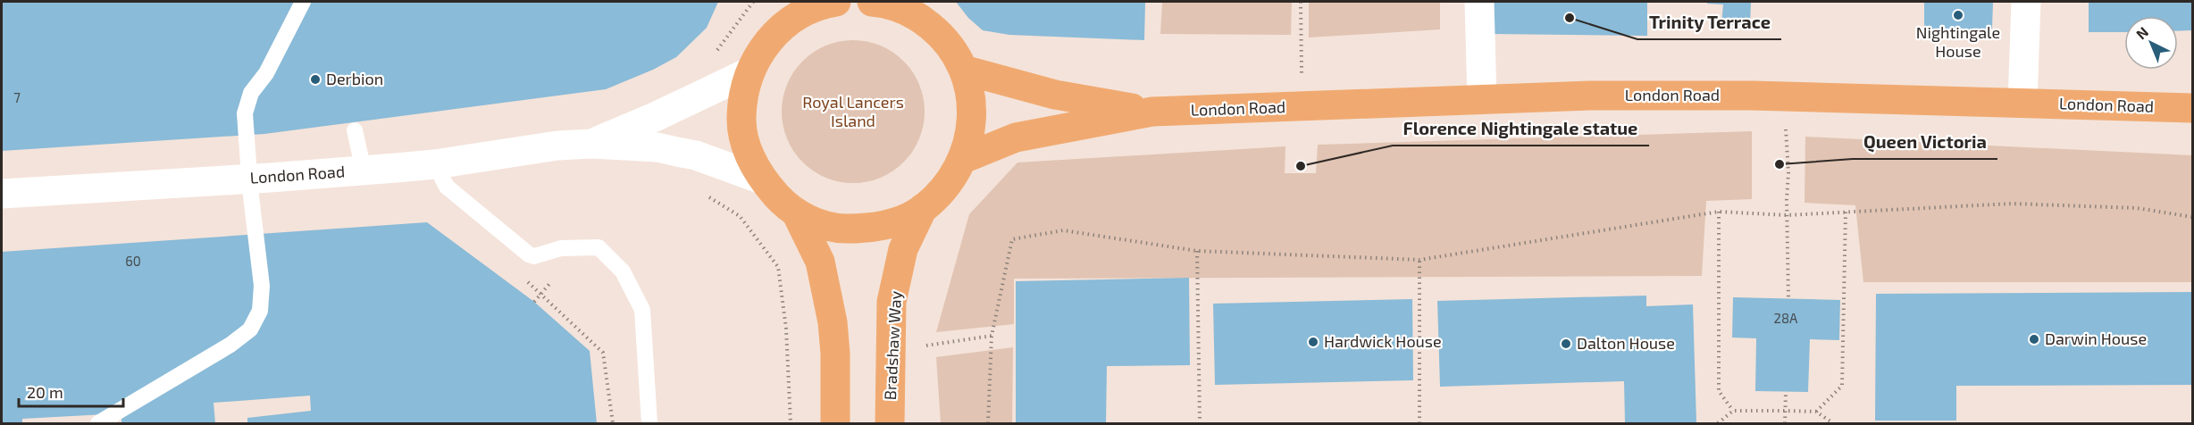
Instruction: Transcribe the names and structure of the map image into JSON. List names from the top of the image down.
{
  "streets": {
    "main road": ["London Road", "Bradshaw Way"]
  },
  "parks": ["Royal Lancers Island"],
  "places": [
    "Nightingale House",
    "Trinity Terrace",
    "Derbion",
    "Queen Victoria",
    "Florence Nightingale statue",
    "Darwin House",
    "Hardwick House",
    "Dalton House"
  ],
  "house_numbers": ["7", "60", "28A"],
  "scale_bar": "20 m",
  "north": "top left"
}
